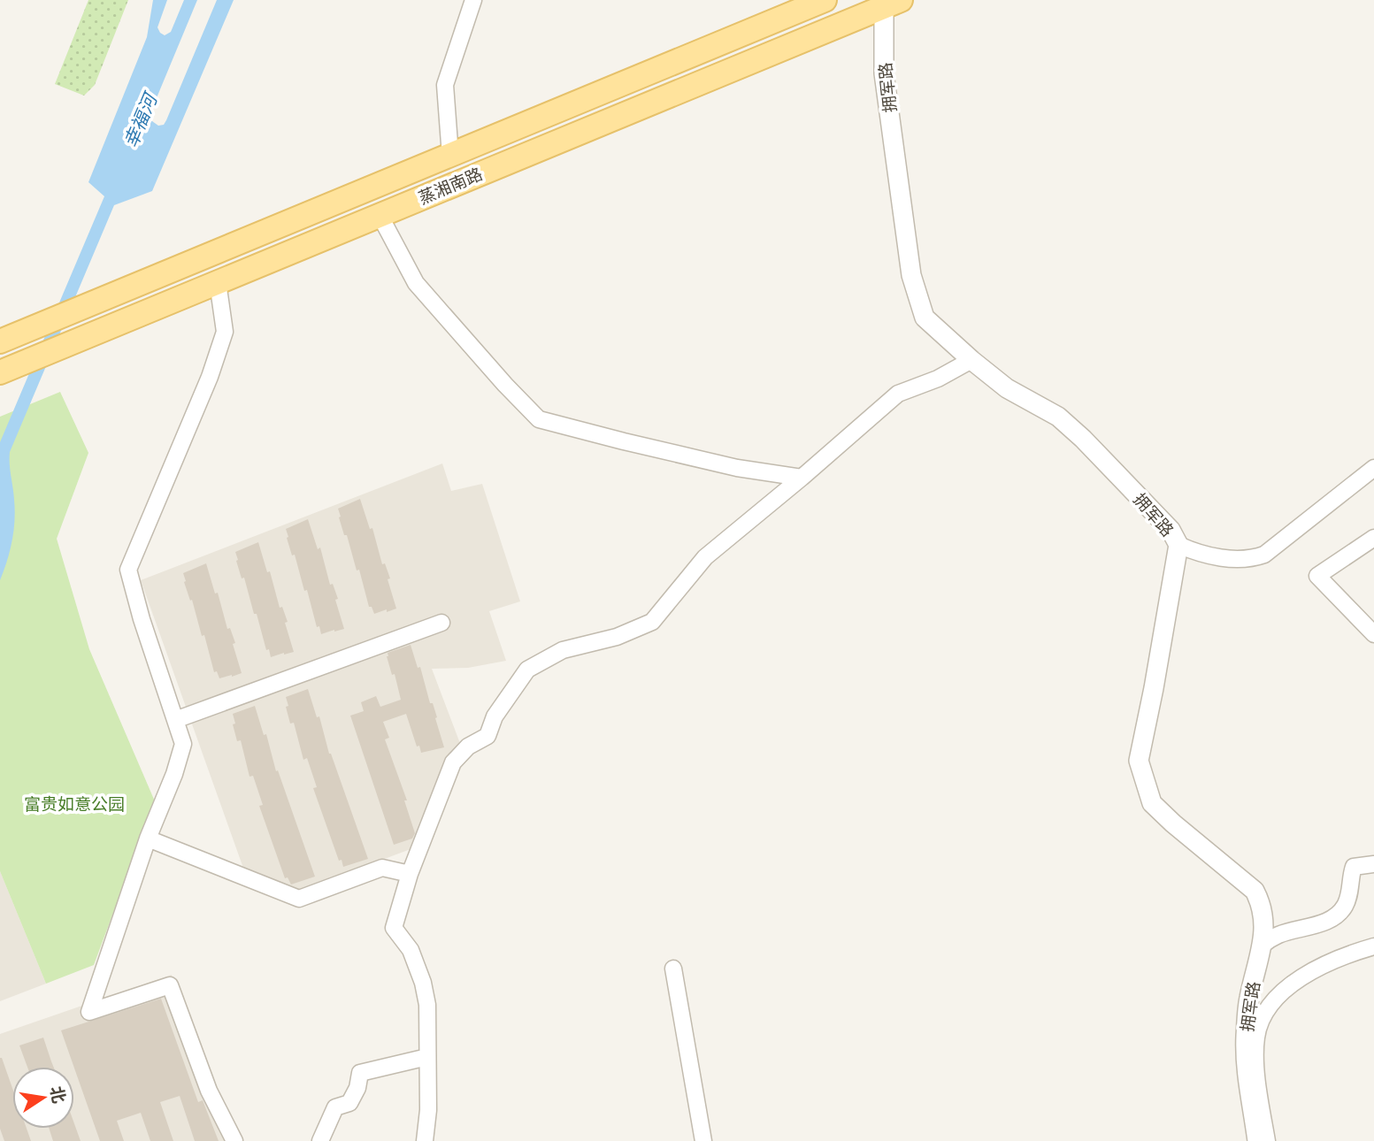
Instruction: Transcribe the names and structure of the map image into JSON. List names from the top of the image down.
{
  "streets": {
    "main road": ["蒸湘南路"],
    "street": ["拥军路"]
  },
  "crossings": [
    ["拥军路", "蒸湘南路"]
  ],
  "water": ["幸福河"],
  "parks": ["富贵如意公园"],
  "north": "right"
}
